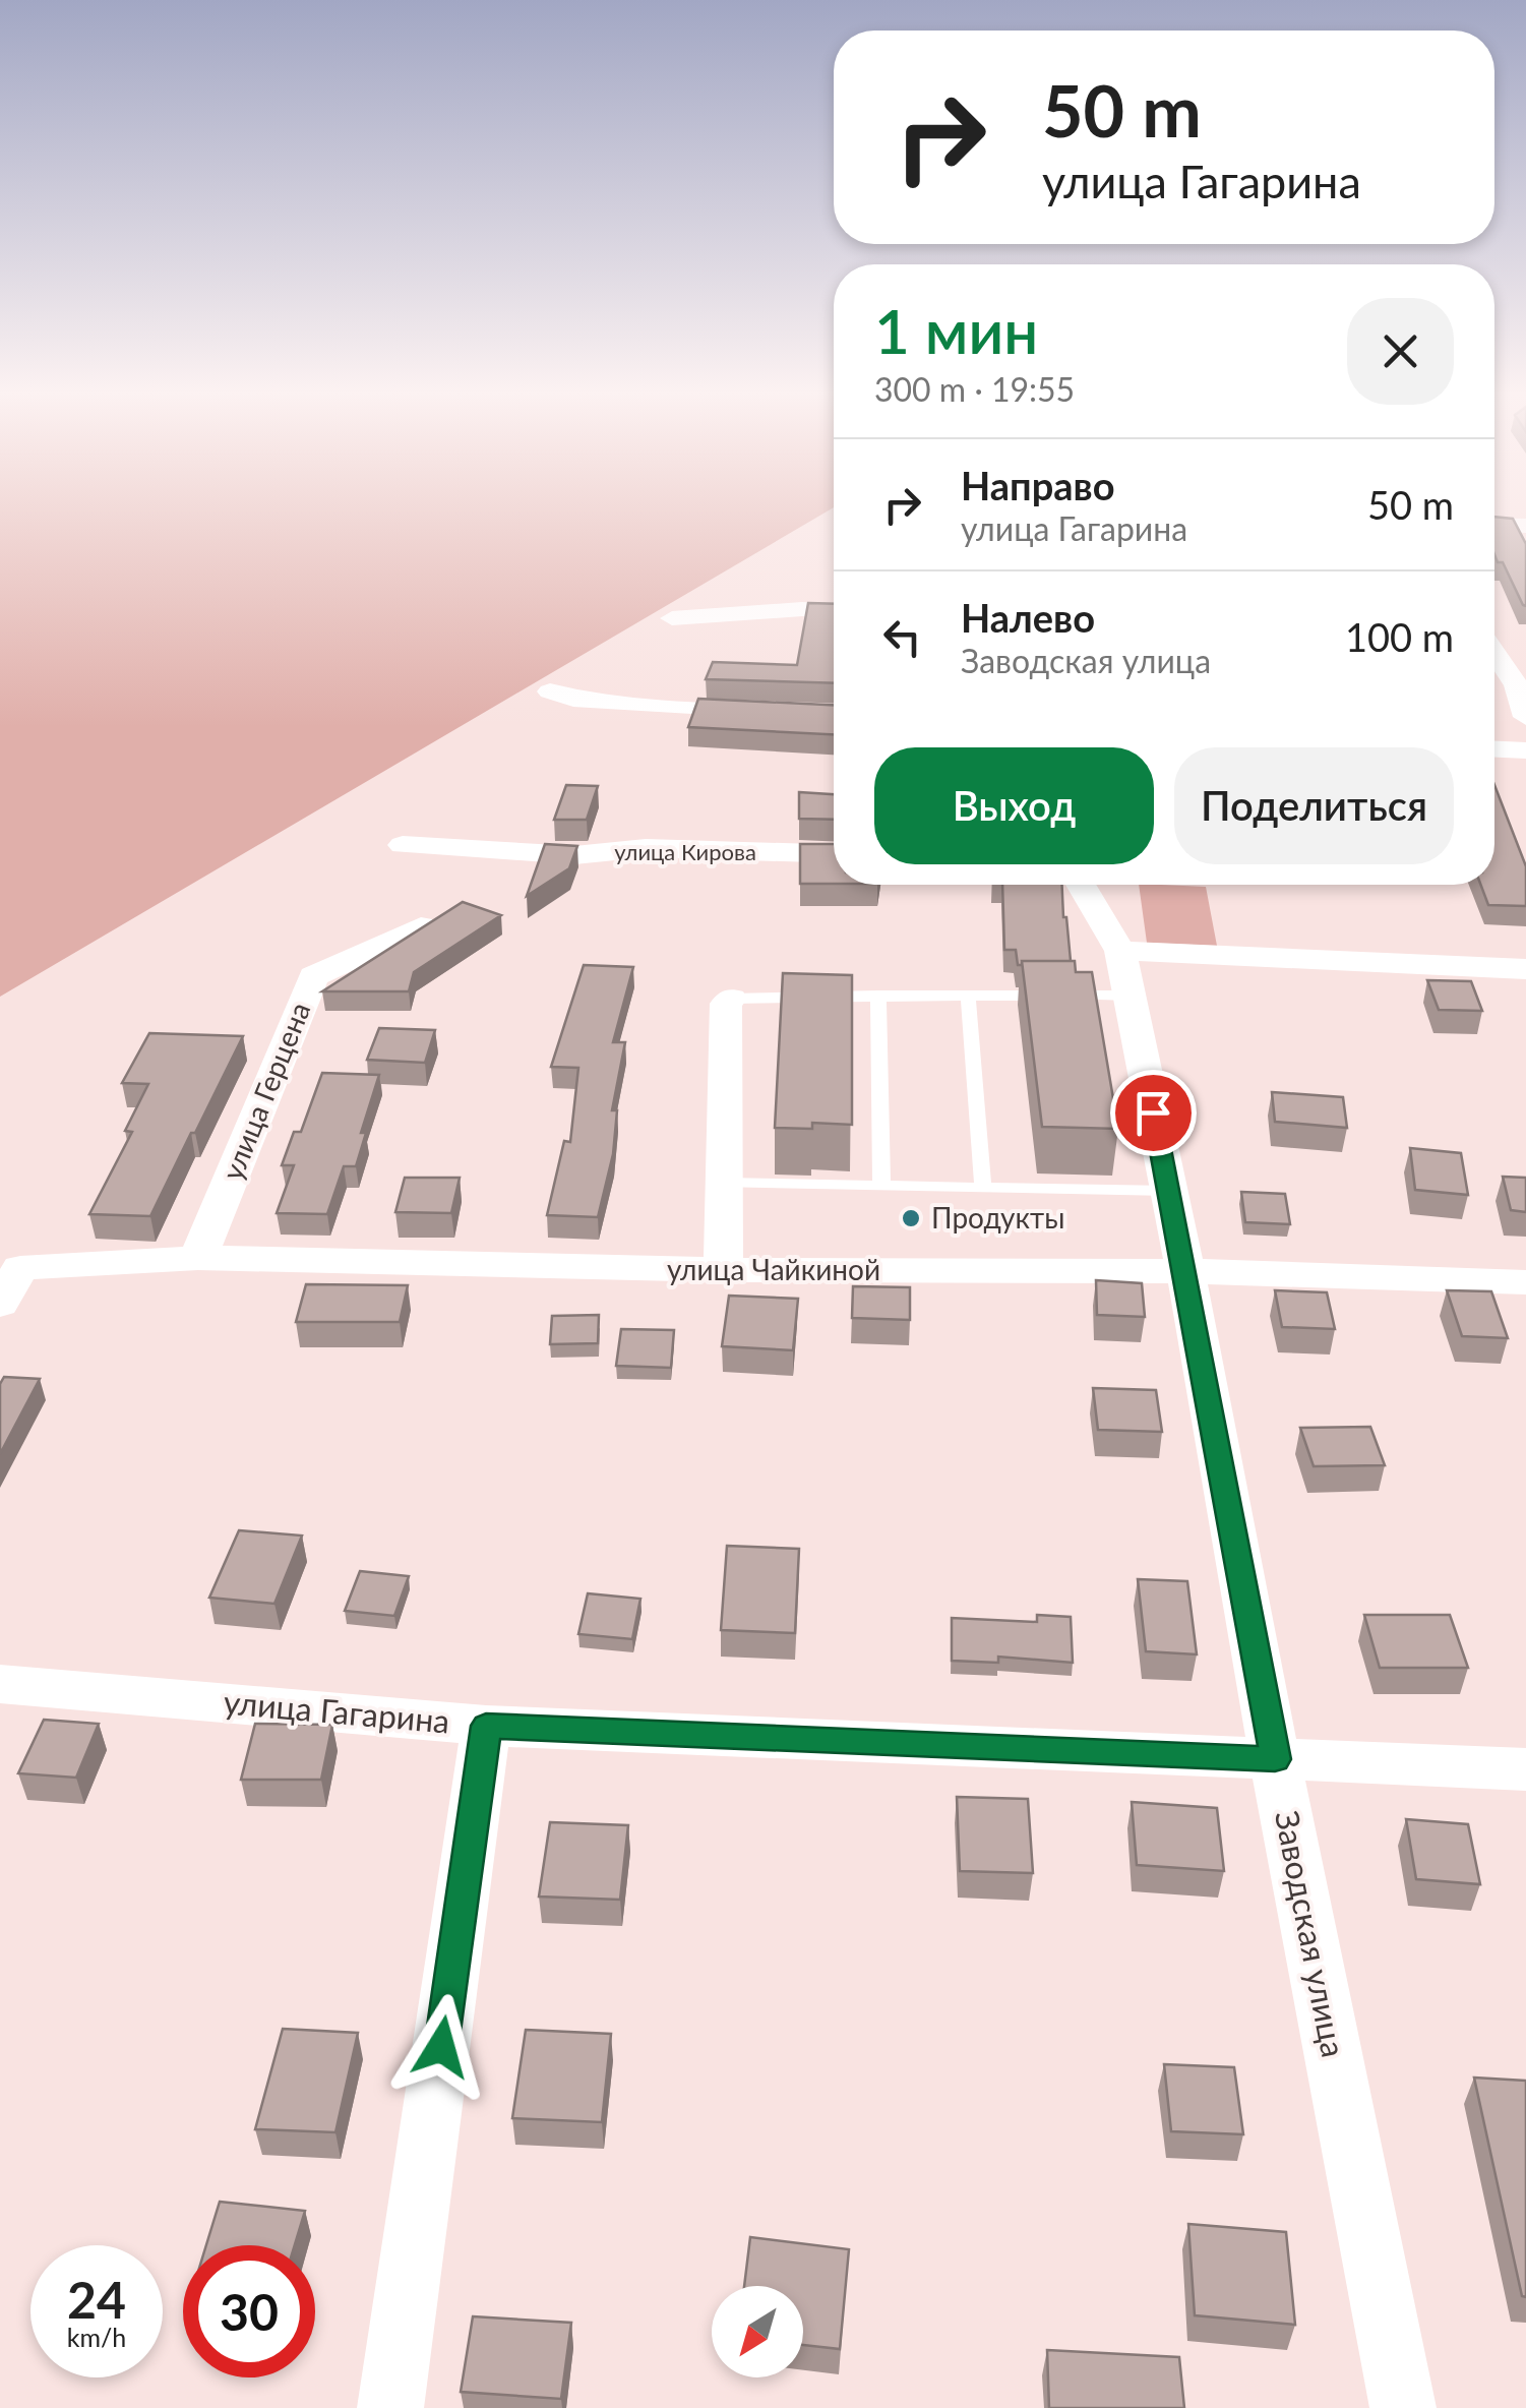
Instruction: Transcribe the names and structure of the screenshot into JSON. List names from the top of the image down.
{
  "streets": {
    "street": [
      "улица Кирова",
      "улица Герцена",
      "улица Чайкиной",
      "улица Гагарина",
      "Заводская улица"
    ]
  },
  "crossings": [
    ["улица Герцена", "улица Чайкиной"],
    ["улица Чайкиной", "Заводская улица"],
    ["улица Гагарина", "Заводская улица"]
  ],
  "places": ["Продукты"],
  "north": "bottom left",
  "page": {
    "turn": ["50 m", "улица Гагарина"],
    "heading": ["1 мин", "300 m · 19:55"],
    "list": [
      {
        "name": "Направо",
        "note": "улица Гагарина",
        "value": "50 m"
      },
      {
        "name": "Налево",
        "note": "Заводская улица",
        "value": "100 m"
      }
    ],
    "buttons": ["Выход", "Поделиться"],
    "speed": "24 km/h",
    "limit": "30"
  }
}
